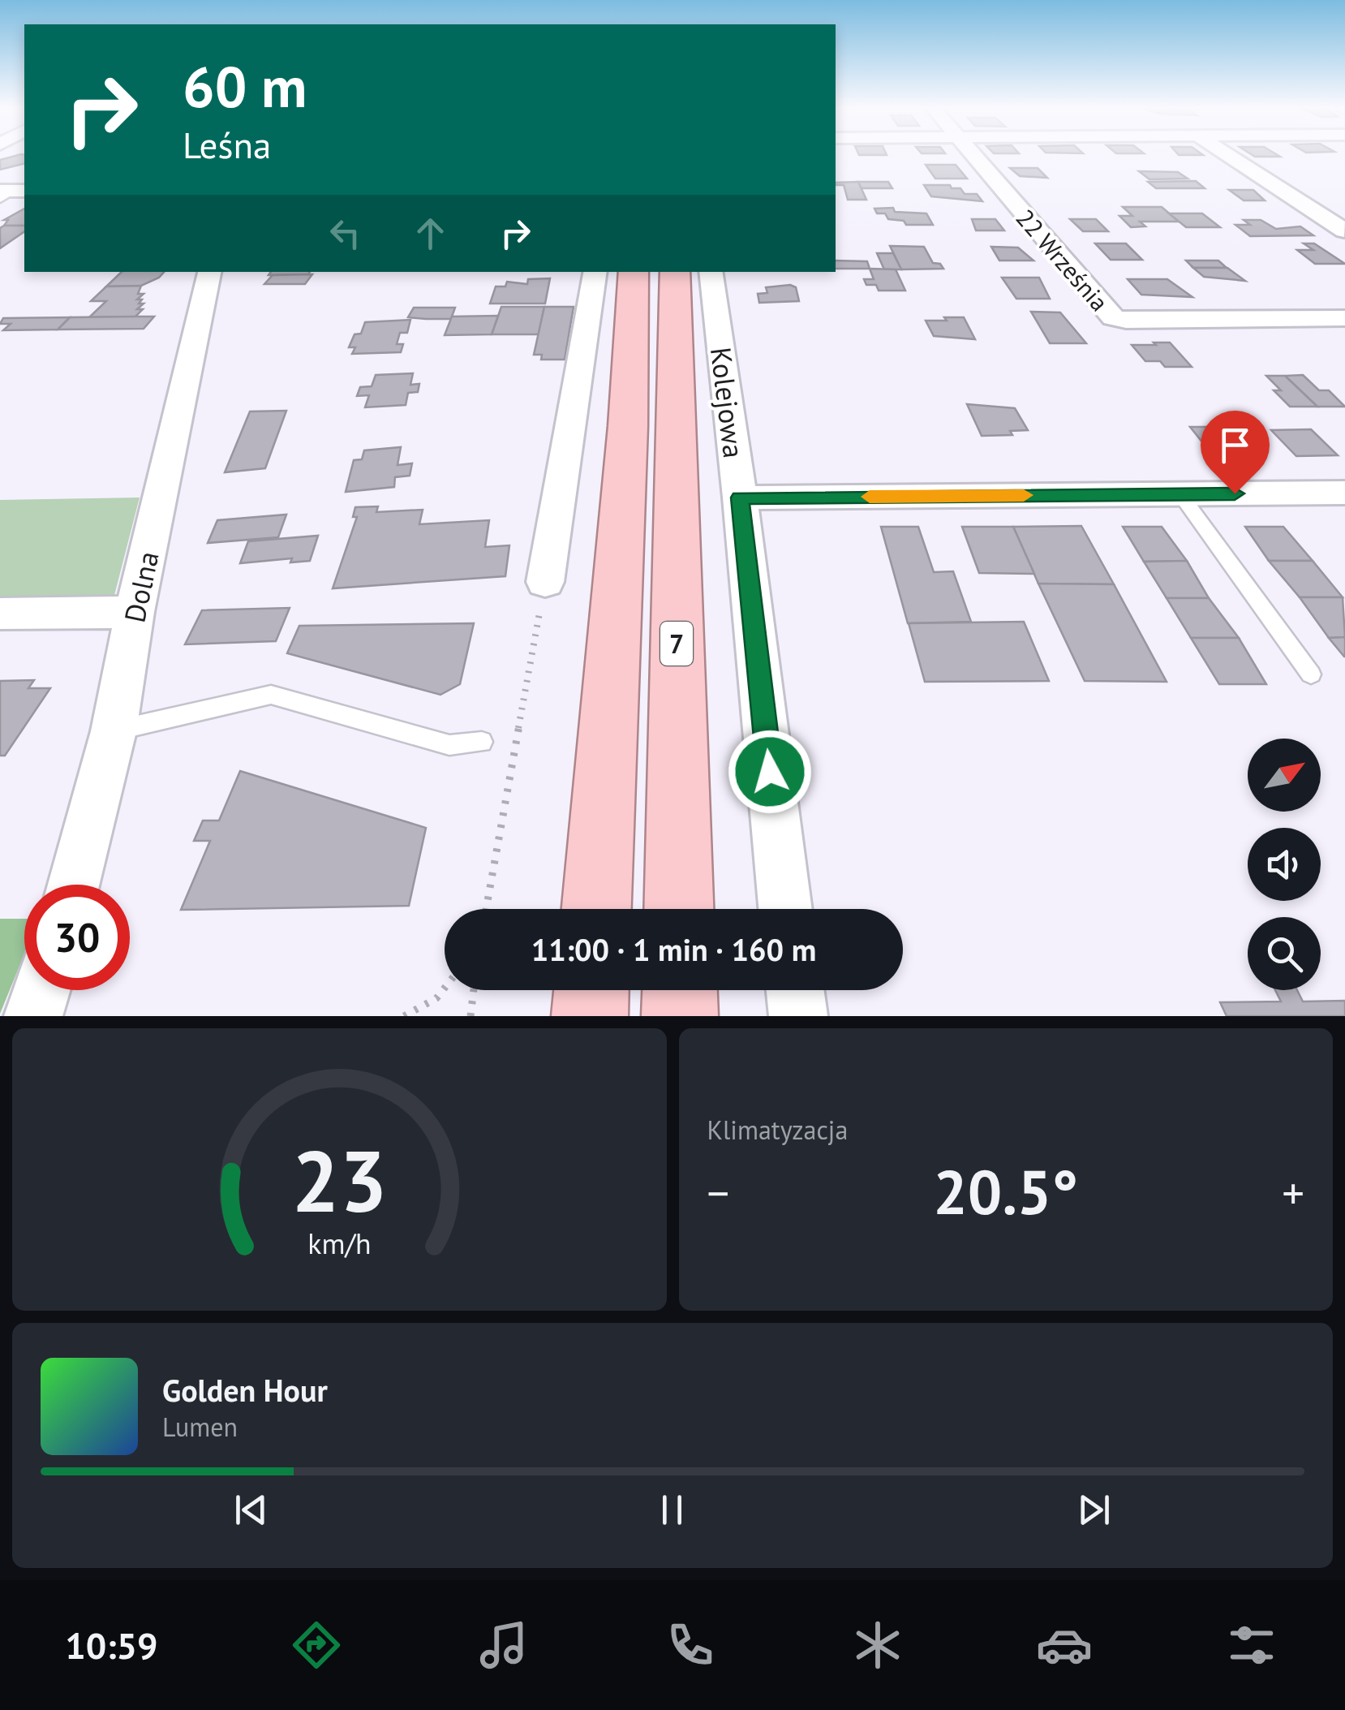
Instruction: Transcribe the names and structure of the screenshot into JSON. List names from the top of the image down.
{
  "streets": {
    "highway": ["Kolejowa", "7"],
    "street": ["22 Września", "Dolna"]
  },
  "north": "top right",
  "page": {
    "turn": ["60 m", "Leśna"],
    "limit": "30",
    "trip": "11:00 · 1 min · 160 m",
    "tile": "Klimatyzacja",
    "heat": ["−", "20.5°", "+"],
    "song": ["Golden Hour", "Lumen"],
    "tabs": "10:59",
    "gauge": ["23", "km/h"]
  }
}
